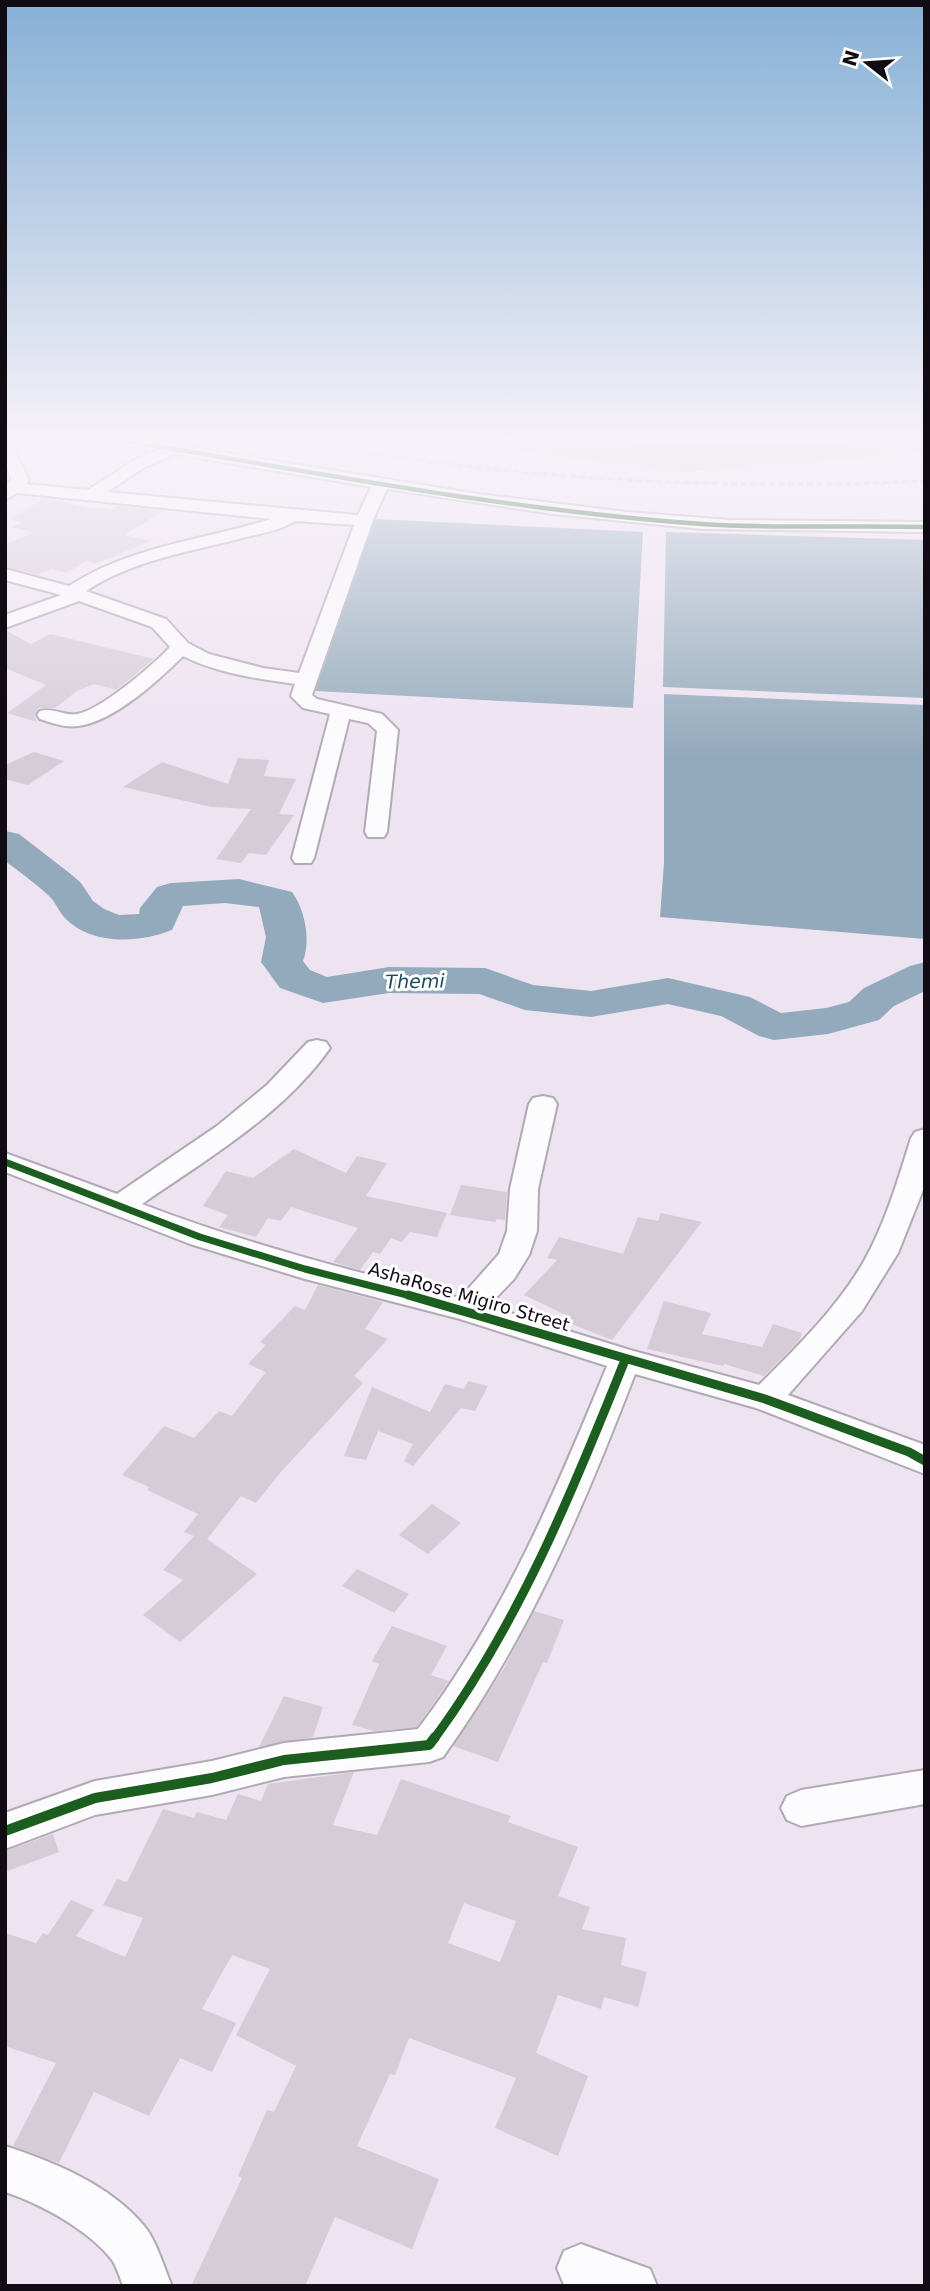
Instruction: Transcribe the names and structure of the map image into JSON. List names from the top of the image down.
{
  "streets": {
    "street": ["AshaRose Migiro Street"]
  },
  "water": ["Themi"],
  "north": "left"
}
